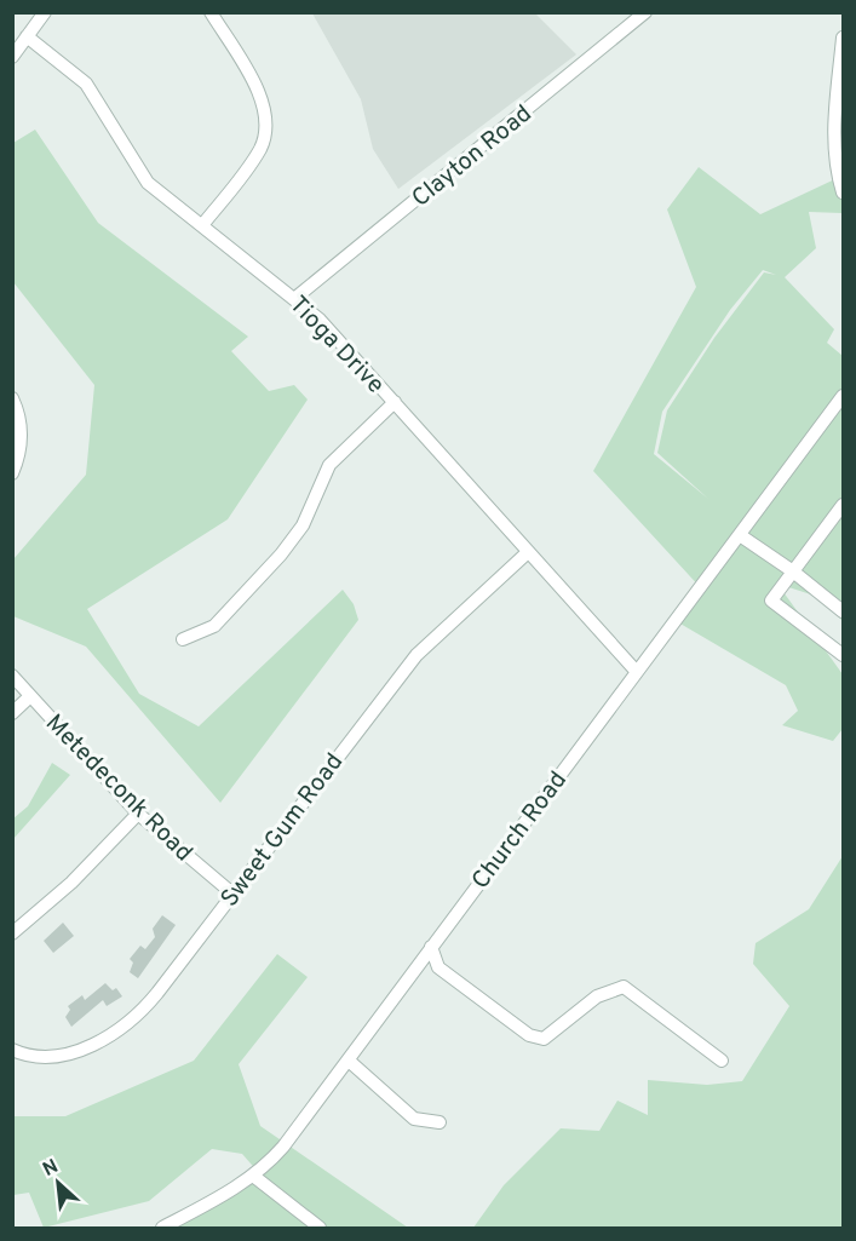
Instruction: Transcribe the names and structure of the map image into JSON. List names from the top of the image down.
{
  "streets": {
    "street": [
      "Clayton Road",
      "Tioga Drive",
      "Metedeconk Road",
      "Sweet Gum Road",
      "Church Road"
    ]
  },
  "crossings": [
    ["Clayton Road", "Tioga Drive"],
    ["Tioga Drive", "Sweet Gum Road"],
    ["Tioga Drive", "Church Road"],
    ["Metedeconk Road", "Sweet Gum Road"]
  ],
  "north": "top left"
}
